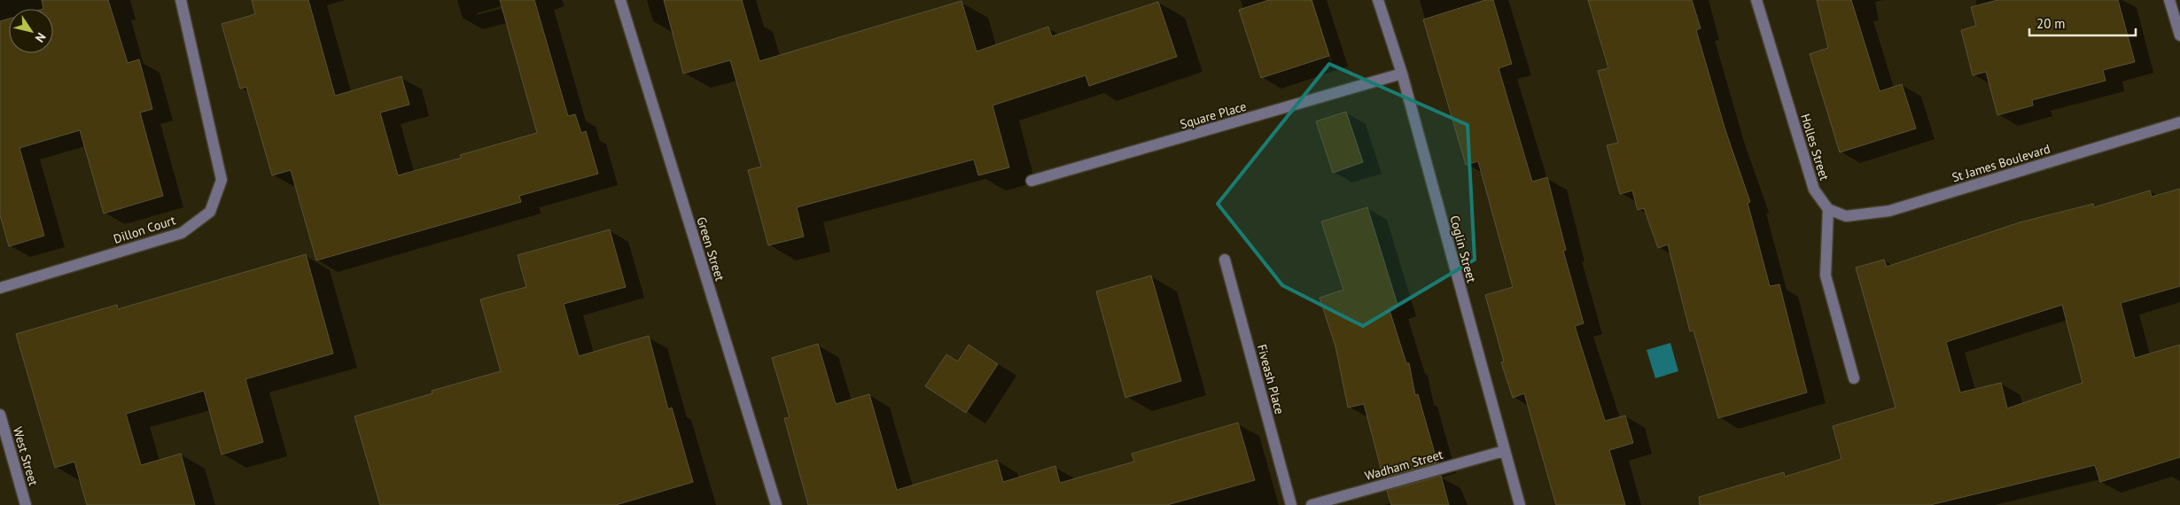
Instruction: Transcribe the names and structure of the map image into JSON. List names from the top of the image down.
{
  "streets": {
    "street": [
      "Square Place",
      "Holles Street",
      "St James Boulevard",
      "Dillon Court",
      "Green Street",
      "Coglin Street",
      "Fiveash Place",
      "West Street",
      "Wadham Street"
    ]
  },
  "crossings": [
    ["Square Place", "Coglin Street"],
    ["Holles Street", "St James Boulevard"],
    ["Coglin Street", "Wadham Street"]
  ],
  "scale_bar": "20 m",
  "north": "bottom right"
}
